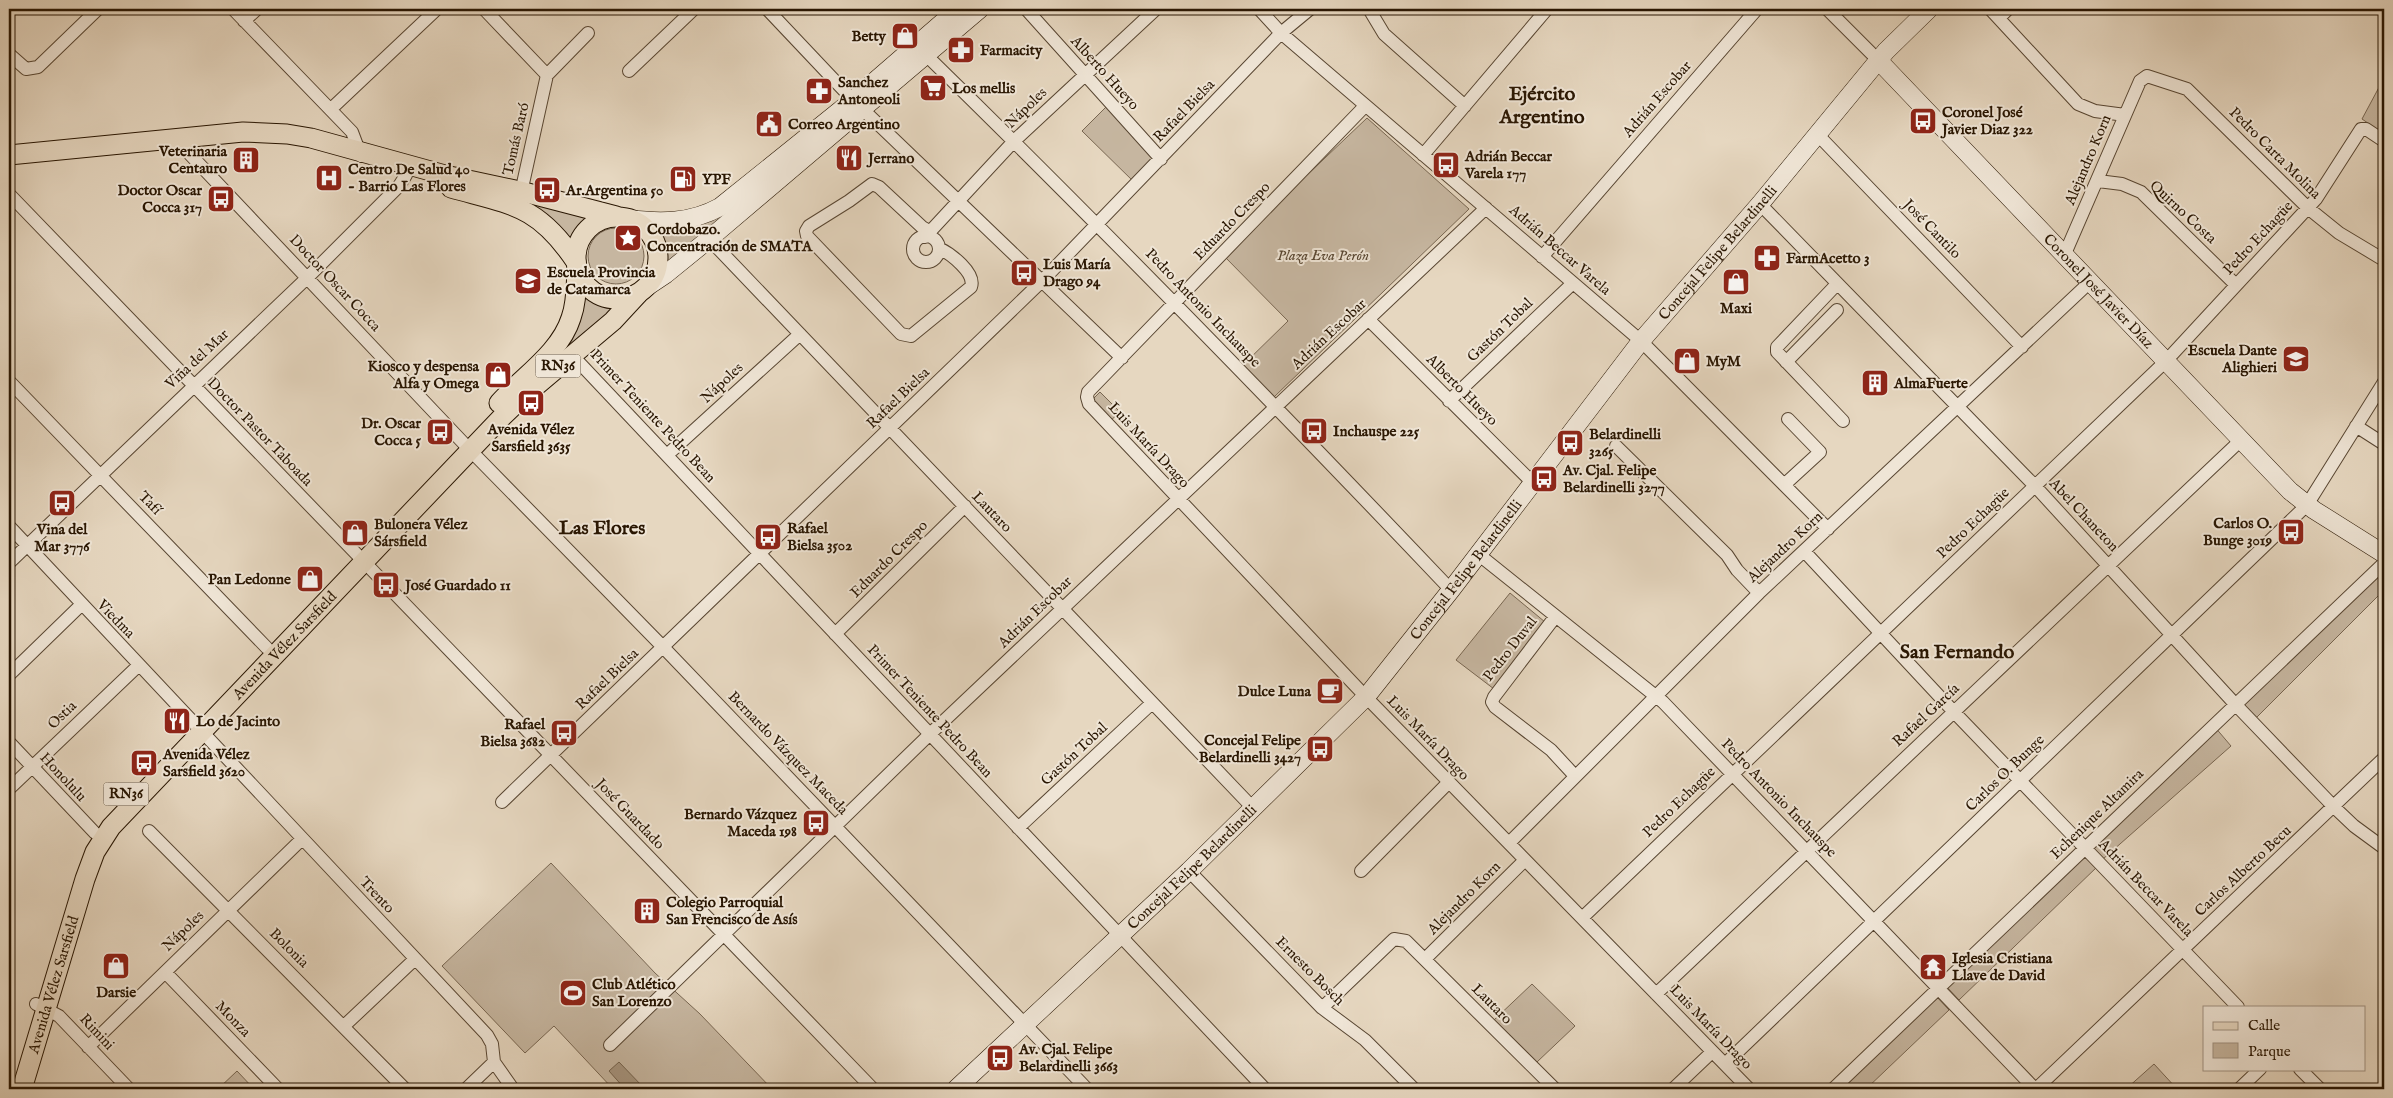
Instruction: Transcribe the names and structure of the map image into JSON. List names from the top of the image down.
{
  "streets": {
    "main road": [
      "Concejal Felipe Belardinelli",
      "Coronel José Javier Díaz",
      "RN36",
      "Avenida Vélez Sarsfield"
    ],
    "street": [
      "Alberto Hueyo",
      "Adrián Escobar",
      "Nápoles",
      "Rafael Bielsa",
      "Tomás Baró",
      "Pedro Carta Molina",
      "Alejandro Korn",
      "Quirno Costa",
      "Eduardo Crespo",
      "José Cantilo",
      "Pedro Echagüe",
      "Adrián Beccar Varela",
      "Doctor Oscar Cocca",
      "Pedro Antonio Inchauspe",
      "Gastón Tobal",
      "Viña del Mar",
      "Primer Teniente Pedro Bean",
      "Doctor Pastor Taboada",
      "Luis María Drago",
      "Tafí",
      "Lautaro",
      "Abel Chaneton",
      "Viedma",
      "Pedro Duval",
      "Ostia",
      "Rafael García",
      "Bernardo Vázquez Maceda",
      "Carlos O. Bunge",
      "Honolulu",
      "José Guardado",
      "Echenique Altamira",
      "Carlos Alberto Becu",
      "Trento",
      "Bolonia",
      "Ernesto Bosch",
      "Monza",
      "Rimini"
    ]
  },
  "crossings": [
    ["Alberto Hueyo", "Adrián Escobar"],
    ["Alberto Hueyo", "Nápoles"],
    ["Alberto Hueyo", "Rafael Bielsa"],
    ["Alberto Hueyo", "Concejal Felipe Belardinelli"],
    ["Alberto Hueyo", "Gastón Tobal"],
    ["Adrián Escobar", "Adrián Beccar Varela"],
    ["Adrián Escobar", "Pedro Antonio Inchauspe"],
    ["Adrián Escobar", "Primer Teniente Pedro Bean"],
    ["Adrián Escobar", "Luis María Drago"],
    ["Adrián Escobar", "Lautaro"],
    ["Adrián Escobar", "Bernardo Vázquez Maceda"],
    ["Adrián Escobar", "José Guardado"],
    ["Nápoles", "Pedro Antonio Inchauspe"],
    ["Nápoles", "Primer Teniente Pedro Bean"],
    ["Nápoles", "Lautaro"],
    ["Nápoles", "Trento"],
    ["Nápoles", "Bolonia"],
    ["Nápoles", "Monza"],
    ["Nápoles", "Rimini"],
    ["Rafael Bielsa", "Adrián Beccar Varela"],
    ["Rafael Bielsa", "Pedro Antonio Inchauspe"],
    ["Rafael Bielsa", "Primer Teniente Pedro Bean"],
    ["Rafael Bielsa", "Lautaro"],
    ["Rafael Bielsa", "Bernardo Vázquez Maceda"],
    ["Rafael Bielsa", "José Guardado"],
    ["Pedro Carta Molina", "Alejandro Korn"],
    ["Pedro Carta Molina", "Pedro Echagüe"],
    ["Alejandro Korn", "Quirno Costa"],
    ["Alejandro Korn", "José Cantilo"],
    ["Alejandro Korn", "Adrián Beccar Varela"],
    ["Alejandro Korn", "Coronel José Javier Díaz"],
    ["Alejandro Korn", "Pedro Antonio Inchauspe"],
    ["Alejandro Korn", "Luis María Drago"],
    ["Alejandro Korn", "Lautaro"],
    ["Alejandro Korn", "Abel Chaneton"],
    ["Alejandro Korn", "Pedro Duval"],
    ["Quirno Costa", "Pedro Echagüe"],
    ["Eduardo Crespo", "Adrián Beccar Varela"],
    ["Eduardo Crespo", "Pedro Antonio Inchauspe"],
    ["Eduardo Crespo", "Primer Teniente Pedro Bean"],
    ["Eduardo Crespo", "Luis María Drago"],
    ["Eduardo Crespo", "Lautaro"],
    ["José Cantilo", "Concejal Felipe Belardinelli"],
    ["Pedro Echagüe", "Adrián Beccar Varela"],
    ["Pedro Echagüe", "Coronel José Javier Díaz"],
    ["Pedro Echagüe", "Pedro Antonio Inchauspe"],
    ["Pedro Echagüe", "Luis María Drago"],
    ["Pedro Echagüe", "Abel Chaneton"],
    ["Adrián Beccar Varela", "Concejal Felipe Belardinelli"],
    ["Adrián Beccar Varela", "Gastón Tobal"],
    ["Adrián Beccar Varela", "Rafael García"],
    ["Adrián Beccar Varela", "Carlos O. Bunge"],
    ["Adrián Beccar Varela", "Echenique Altamira"],
    ["Adrián Beccar Varela", "Carlos Alberto Becu"],
    ["Concejal Felipe Belardinelli", "Coronel José Javier Díaz"],
    ["Concejal Felipe Belardinelli", "Pedro Antonio Inchauspe"],
    ["Concejal Felipe Belardinelli", "Primer Teniente Pedro Bean"],
    ["Concejal Felipe Belardinelli", "Luis María Drago"],
    ["Concejal Felipe Belardinelli", "Lautaro"],
    ["Concejal Felipe Belardinelli", "Abel Chaneton"],
    ["Concejal Felipe Belardinelli", "Bernardo Vázquez Maceda"],
    ["Concejal Felipe Belardinelli", "Ernesto Bosch"],
    ["Doctor Oscar Cocca", "Viña del Mar"],
    ["Doctor Oscar Cocca", "Avenida Vélez Sarsfield"],
    ["Doctor Oscar Cocca", "Bernardo Vázquez Maceda"],
    ["Coronel José Javier Díaz", "Rafael García"],
    ["Coronel José Javier Díaz", "Carlos O. Bunge"],
    ["Pedro Antonio Inchauspe", "Avenida Vélez Sarsfield"],
    ["Pedro Antonio Inchauspe", "Pedro Duval"],
    ["Pedro Antonio Inchauspe", "Rafael García"],
    ["Pedro Antonio Inchauspe", "Carlos O. Bunge"],
    ["Pedro Antonio Inchauspe", "Echenique Altamira"],
    ["Pedro Antonio Inchauspe", "Carlos Alberto Becu"],
    ["Gastón Tobal", "Primer Teniente Pedro Bean"],
    ["Gastón Tobal", "Lautaro"],
    ["Viña del Mar", "Doctor Pastor Taboada"],
    ["Viña del Mar", "Tafí"],
    ["Viña del Mar", "Viedma"],
    ["RN36", "Avenida Vélez Sarsfield"],
    ["Primer Teniente Pedro Bean", "Avenida Vélez Sarsfield"],
    ["Doctor Pastor Taboada", "Avenida Vélez Sarsfield"],
    ["Doctor Pastor Taboada", "José Guardado"],
    ["Luis María Drago", "Rafael García"],
    ["Luis María Drago", "Carlos O. Bunge"],
    ["Tafí", "Avenida Vélez Sarsfield"],
    ["Lautaro", "Avenida Vélez Sarsfield"],
    ["Lautaro", "Ernesto Bosch"],
    ["Abel Chaneton", "Rafael García"],
    ["Abel Chaneton", "Carlos O. Bunge"],
    ["Abel Chaneton", "Echenique Altamira"],
    ["Abel Chaneton", "Carlos Alberto Becu"],
    ["Viedma", "Avenida Vélez Sarsfield"],
    ["Viedma", "Ostia"],
    ["Viedma", "Trento"],
    ["Avenida Vélez Sarsfield", "Bernardo Vázquez Maceda"],
    ["Avenida Vélez Sarsfield", "Honolulu"],
    ["Avenida Vélez Sarsfield", "José Guardado"],
    ["Avenida Vélez Sarsfield", "Trento"],
    ["Avenida Vélez Sarsfield", "Rimini"],
    ["Ostia", "Honolulu"]
  ],
  "districts": ["Ejército Argentino", "Las Flores", "San Fernando"],
  "parks": ["Plaza Eva Perón"],
  "places": {
    "shop": [
      "Betty",
      "Maxi",
      "MyM",
      "Kiosco y despensa Alfa y Omega",
      "Bulonera Vélez Sársfield",
      "Pan Ledonne",
      "Darsie"
    ],
    "pharmacy": ["Farmacity", "Sanchez Antoneoli", "FarmAcetto 3"],
    "supermarket": ["Los mellis"],
    "bus stop": [
      "Coronel José Javier Diaz 322",
      "Adrián Beccar Varela 177",
      "Ar.Argentina 50",
      "Doctor Oscar Cocca 317",
      "Luis María Drago 94",
      "Avenida Vélez Sarsfield 3635",
      "Inchauspe 225",
      "Dr. Oscar Cocca 5",
      "Belardinelli 3265",
      "Av. Cjal. Felipe Belardinelli 3277",
      "Vina del Mar 3776",
      "Carlos O. Bunge 3019",
      "Rafael Bielsa 3502",
      "José Guardado 11",
      "Rafael Bielsa 3682",
      "Concejal Felipe Belardinelli 3427",
      "Avenida Vélez Sarsfield 3620",
      "Bernardo Vázquez Maceda 198",
      "Av. Cjal. Felipe Belardinelli 3663"
    ],
    "public building": ["Correo Argentino"],
    "restaurant": ["Jerrano", "Lo de Jacinto"],
    "building": ["Veterinaria Centauro", "AlmaFuerte", "Colegio Parroquial San Frencisco de Asís"],
    "hospital": ["Centro De Salud 40 - Barrio Las Flores"],
    "fuel station": ["YPF"],
    "place": ["Cordobazo. Concentración de SMATA"],
    "school or university": ["Escuela Provincia de Catamarca", "Escuela Dante Alighieri"],
    "cafe": ["Dulce Luna"],
    "temple": ["Iglesia Cristiana Llave de David"],
    "sports": ["Club Atlético San Lorenzo"]
  },
  "legend": ["Calle", "Parque"]
}
